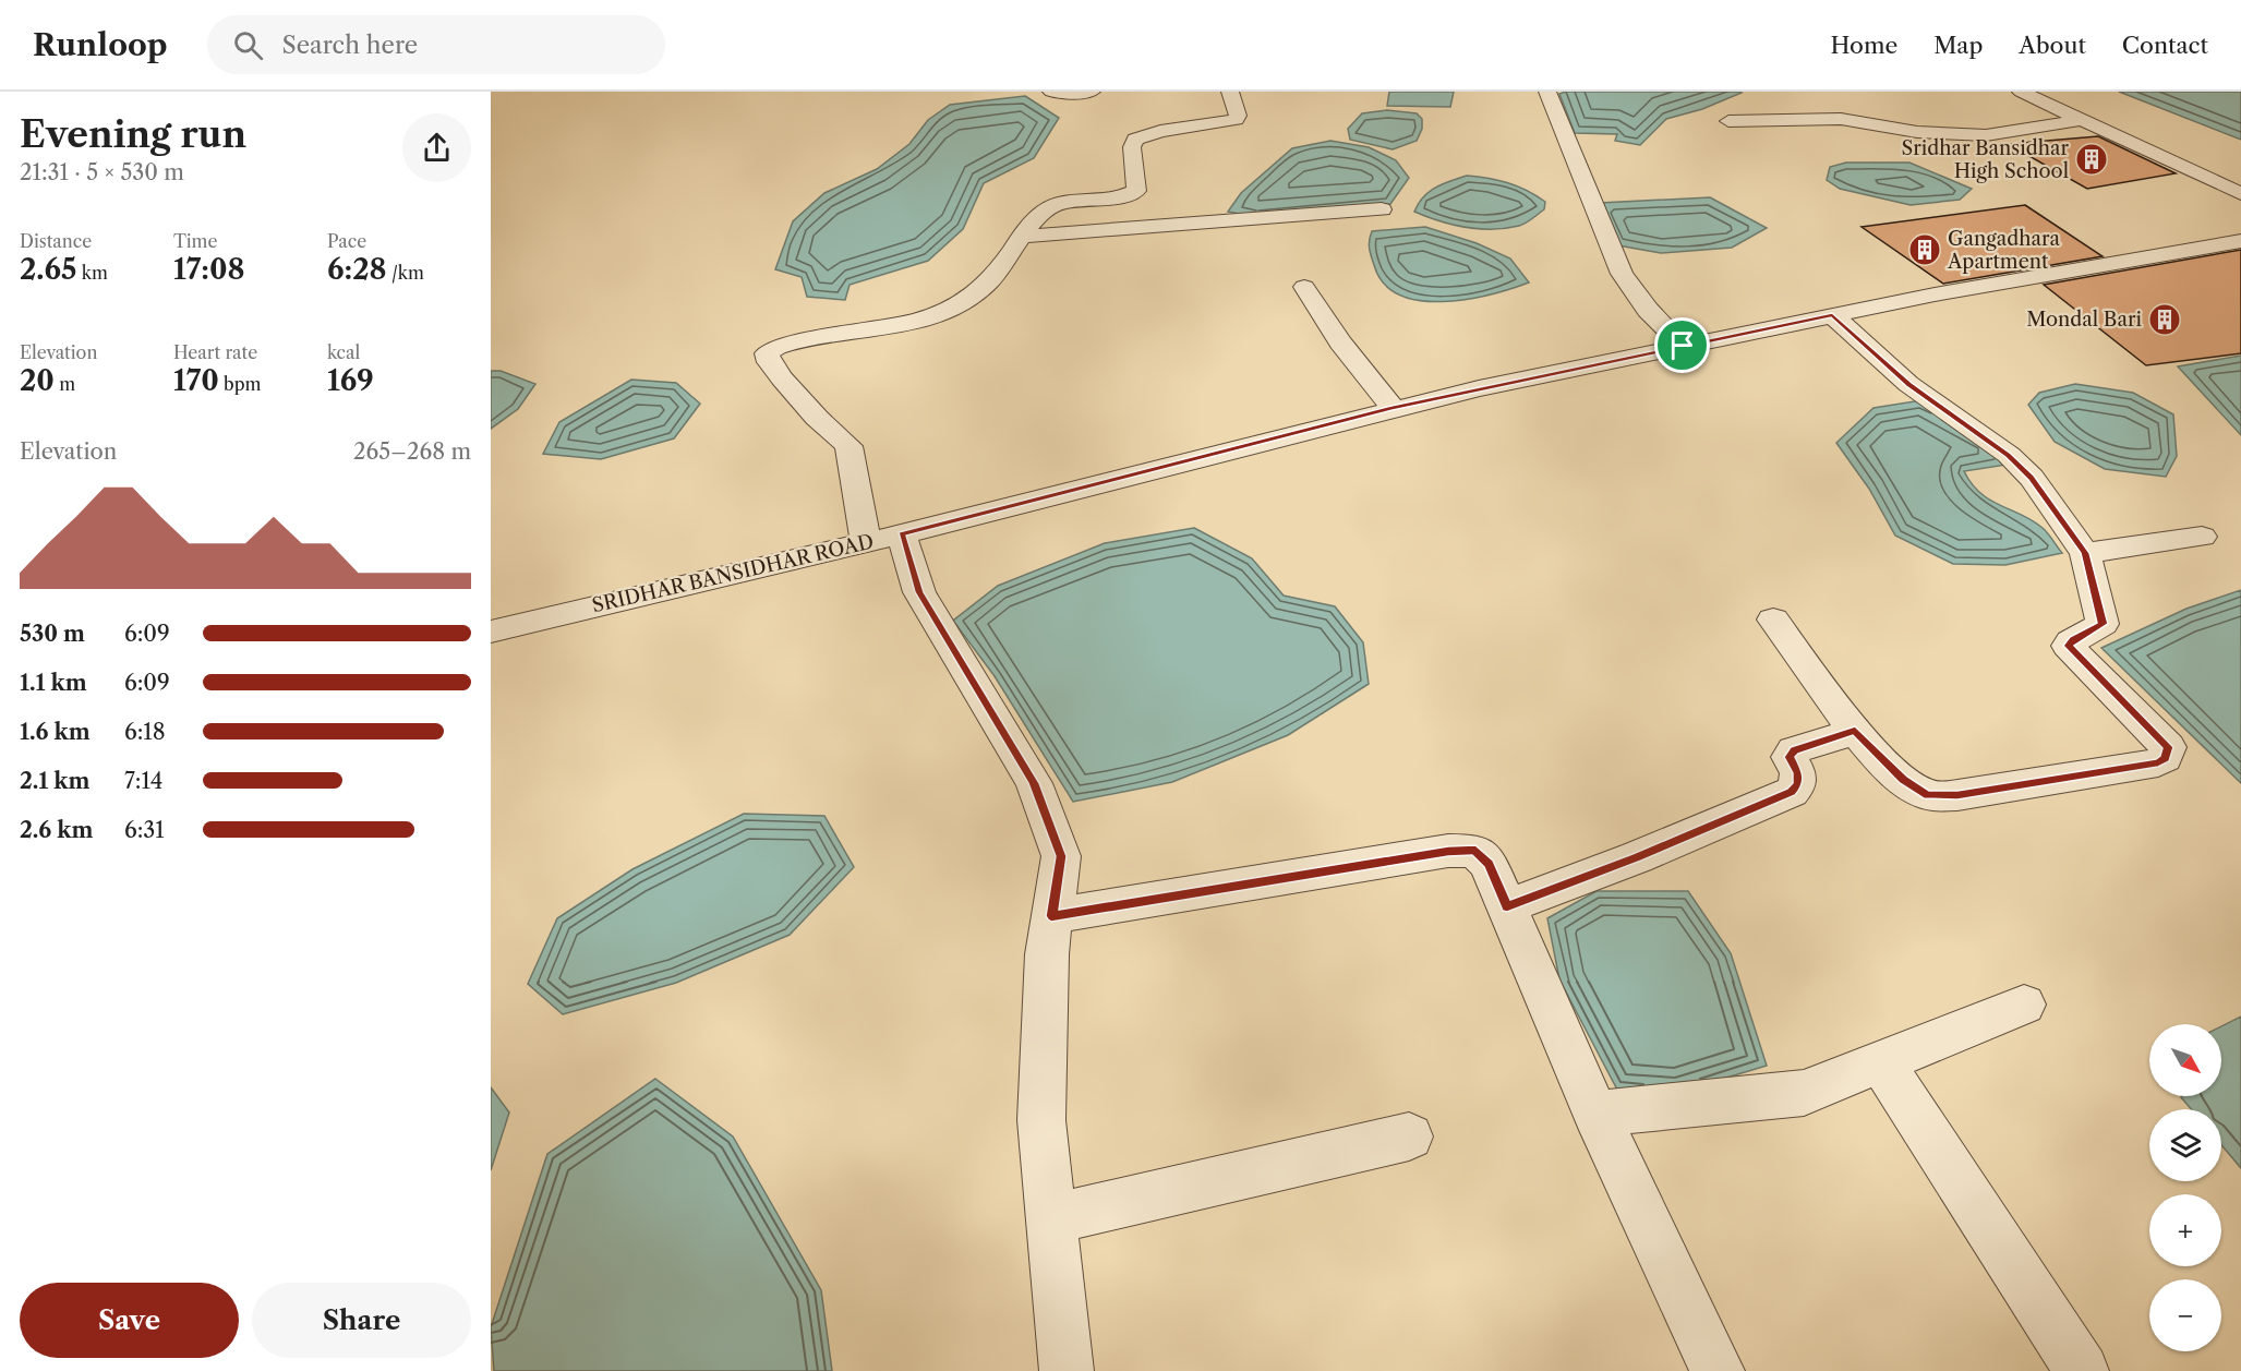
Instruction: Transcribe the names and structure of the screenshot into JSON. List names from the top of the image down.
{
  "streets": {
    "street": ["SRIDHAR BANSIDHAR ROAD"]
  },
  "places": {
    "building": ["Sridhar Bansidhar High School", "Gangadhara Apartment", "Mondal Bari"]
  },
  "north": "bottom right",
  "page": {
    "header": "Runloop",
    "search": "Search here",
    "nav": [
      "Home",
      "Map",
      "About",
      "Contact"
    ],
    "heading": ["Evening run", "21:31 · 5 × 530 m"],
    "stats": [
      ["Distance", "2.65 km"],
      ["Time", "17:08"],
      ["Pace", "6:28 /km"],
      ["Elevation", "20 m"],
      ["Heart rate", "170 bpm"],
      ["kcal", "169"]
    ],
    "chart": ["Elevation", "265–268 m"],
    "list": [
      {
        "name": "530 m",
        "note": "6:09"
      },
      {
        "name": "1.1 km",
        "note": "6:09"
      },
      {
        "name": "1.6 km",
        "note": "6:18"
      },
      {
        "name": "2.1 km",
        "note": "7:14"
      },
      {
        "name": "2.6 km",
        "note": "6:31"
      }
    ],
    "map_buttons": ["+", "−"],
    "buttons": ["Save", "Share"]
  }
}
